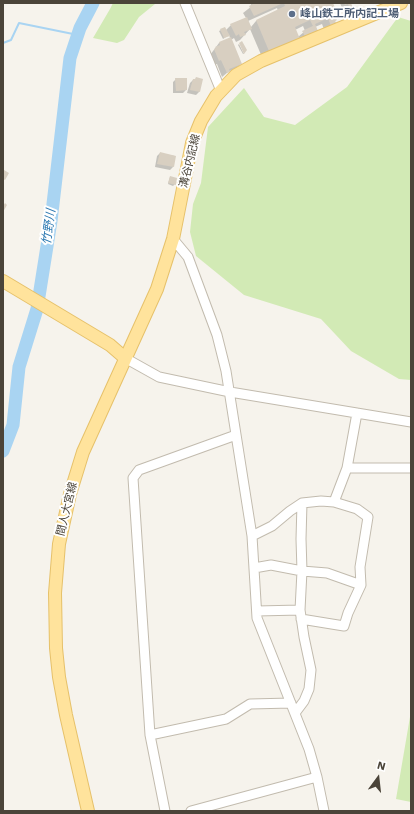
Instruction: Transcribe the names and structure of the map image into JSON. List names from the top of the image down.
{
  "streets": {
    "main road": ["溝谷内記線", "間人大宮線"]
  },
  "crossings": [
    ["溝谷内記線", "間人大宮線"]
  ],
  "water": ["竹野川"],
  "places": ["峰山鉄工所内記工場"],
  "north": "top"
}
